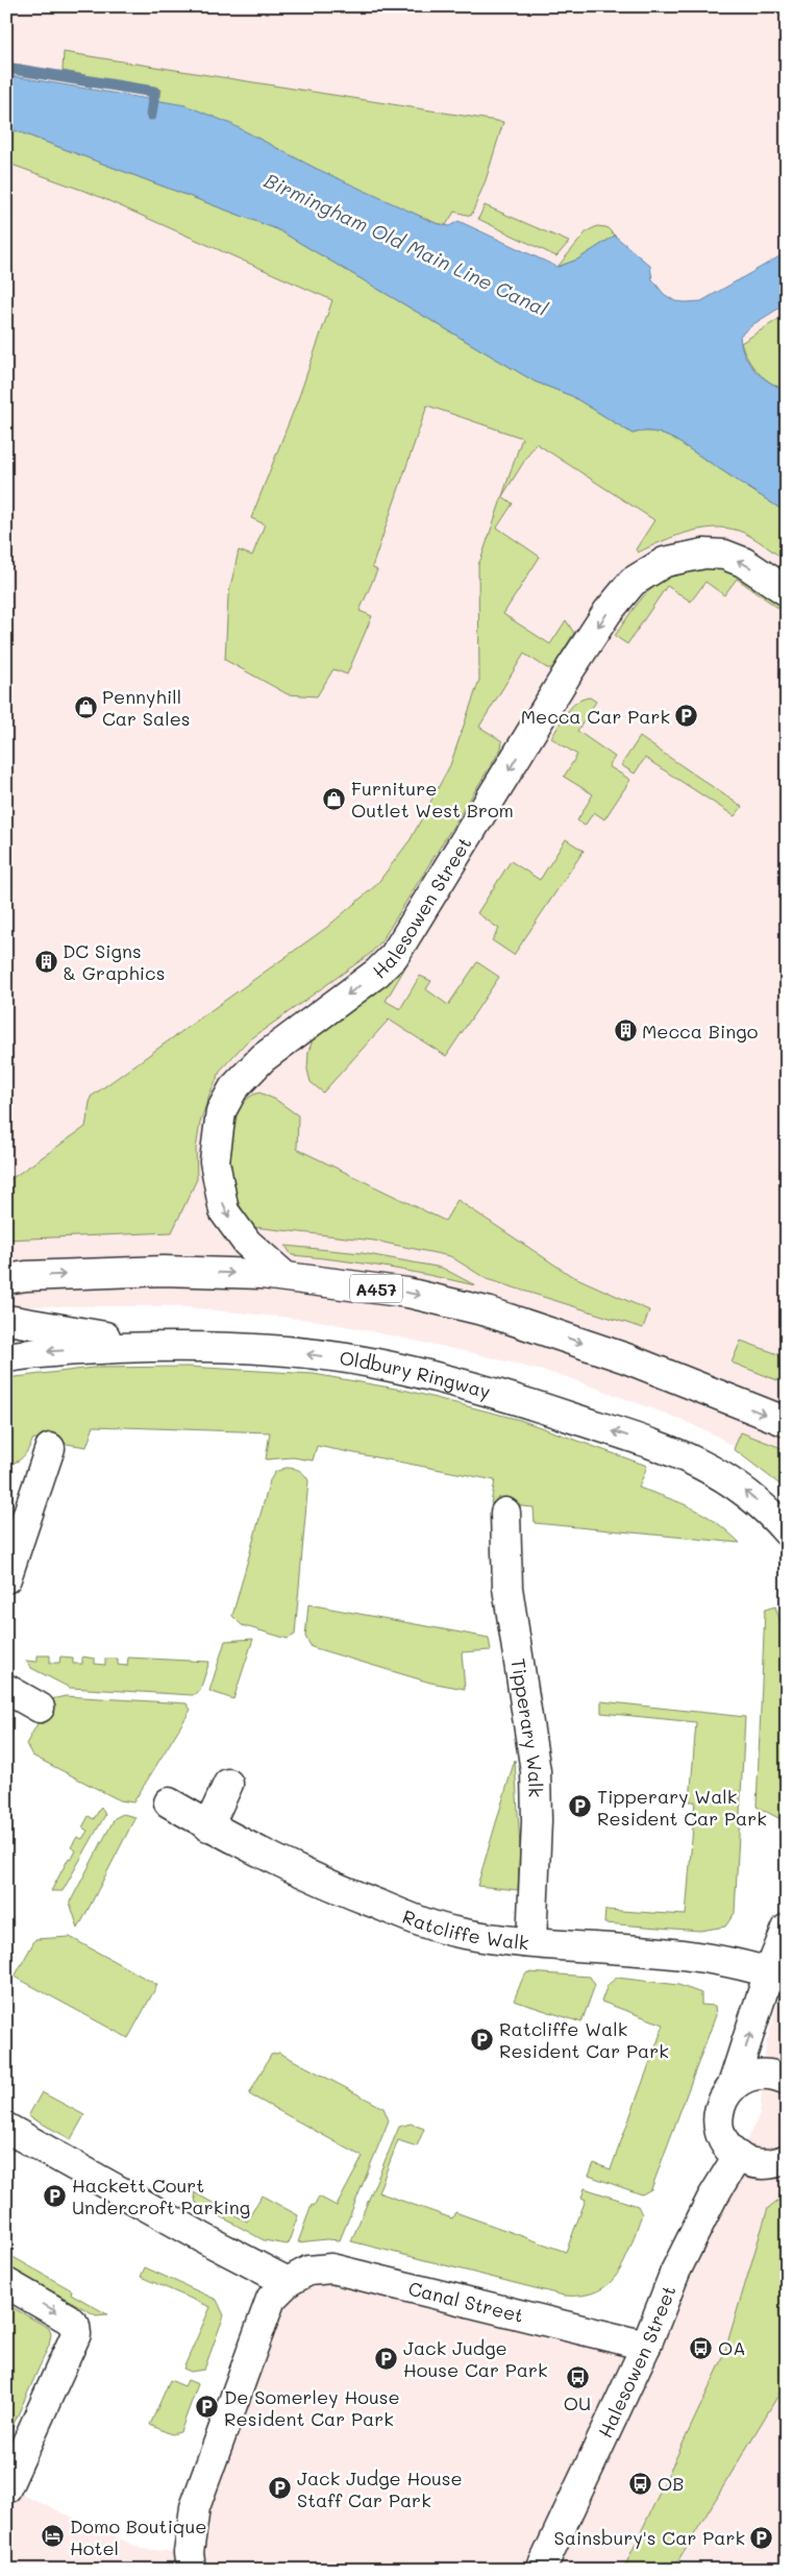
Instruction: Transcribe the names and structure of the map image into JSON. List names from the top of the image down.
{
  "streets": {
    "street": [
      "Halesowen Street",
      "A457",
      "Oldbury Ringway",
      "Tipperary Walk",
      "Ratcliffe Walk",
      "Canal Street"
    ]
  },
  "crossings": [
    ["Halesowen Street", "A457"],
    ["Halesowen Street", "Canal Street"],
    ["Tipperary Walk", "Ratcliffe Walk"]
  ],
  "one_way": ["Halesowen Street"],
  "water": ["Birmingham Old Main Line Canal"],
  "places": {
    "shop": ["Pennyhill Car Sales", "Furniture Outlet West Brom"],
    "parking": [
      "Mecca Car Park",
      "Tipperary Walk Resident Car Park",
      "Ratcliffe Walk Resident Car Park",
      "Hackett Court Undercroft Parking",
      "Jack Judge House Car Park",
      "De Somerley House Resident Car Park",
      "Jack Judge House Staff Car Park",
      "Sainsbury's Car Park"
    ],
    "building": ["DC Signs & Graphics", "Mecca Bingo"],
    "bus stop": ["OA", "OU", "OB"],
    "hotel": ["Domo Boutique Hotel"]
  }
}
